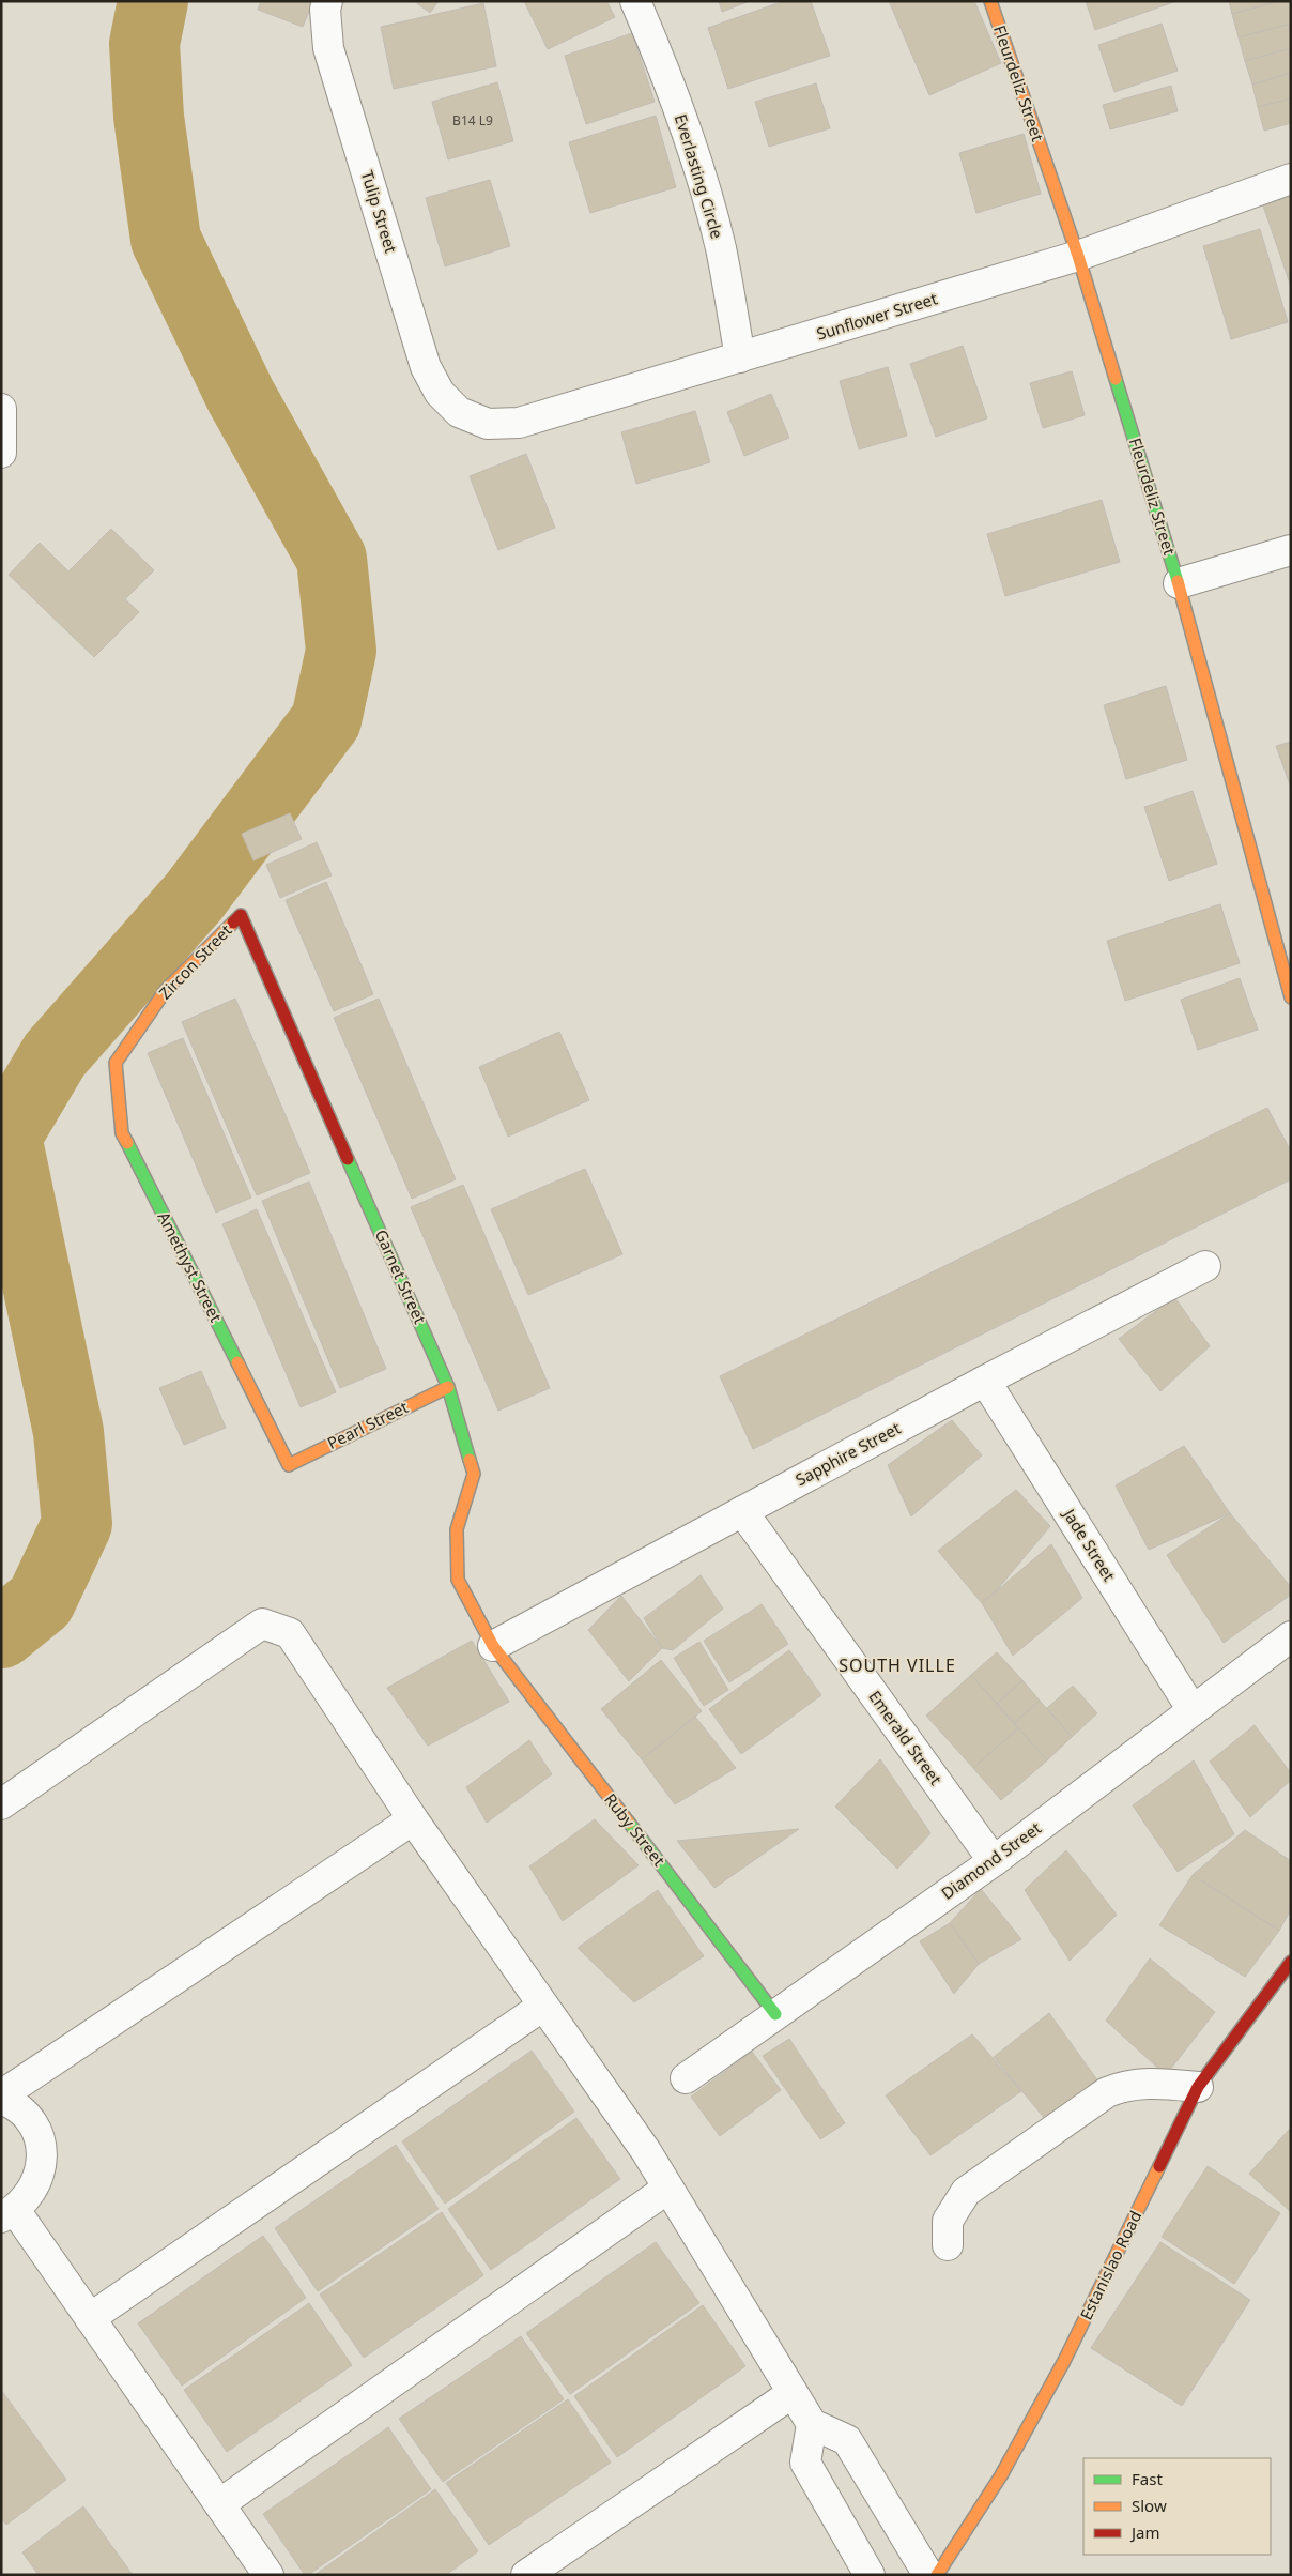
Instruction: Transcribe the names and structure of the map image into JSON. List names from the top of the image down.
{
  "streets": {
    "street": [
      "Fleurdeliz Street",
      "Everlasting Circle",
      "Tulip Street",
      "Sunflower Street",
      "Zircon Street",
      "Amethyst Street",
      "Garnet Street",
      "Pearl Street",
      "Sapphire Street",
      "Jade Street",
      "Emerald Street",
      "Ruby Street",
      "Diamond Street",
      "Estanislao Road"
    ]
  },
  "crossings": [
    ["Fleurdeliz Street", "Sunflower Street"],
    ["Everlasting Circle", "Sunflower Street"],
    ["Tulip Street", "Sunflower Street"],
    ["Zircon Street", "Amethyst Street"],
    ["Zircon Street", "Garnet Street"],
    ["Amethyst Street", "Pearl Street"],
    ["Garnet Street", "Pearl Street"],
    ["Garnet Street", "Sapphire Street"],
    ["Garnet Street", "Ruby Street"],
    ["Sapphire Street", "Jade Street"],
    ["Sapphire Street", "Emerald Street"],
    ["Sapphire Street", "Ruby Street"],
    ["Jade Street", "Diamond Street"],
    ["Emerald Street", "Diamond Street"],
    ["Ruby Street", "Diamond Street"]
  ],
  "districts": ["SOUTH VILLE"],
  "house_numbers": ["B14 L9"],
  "legend": ["Fast", "Slow", "Jam"]
}
